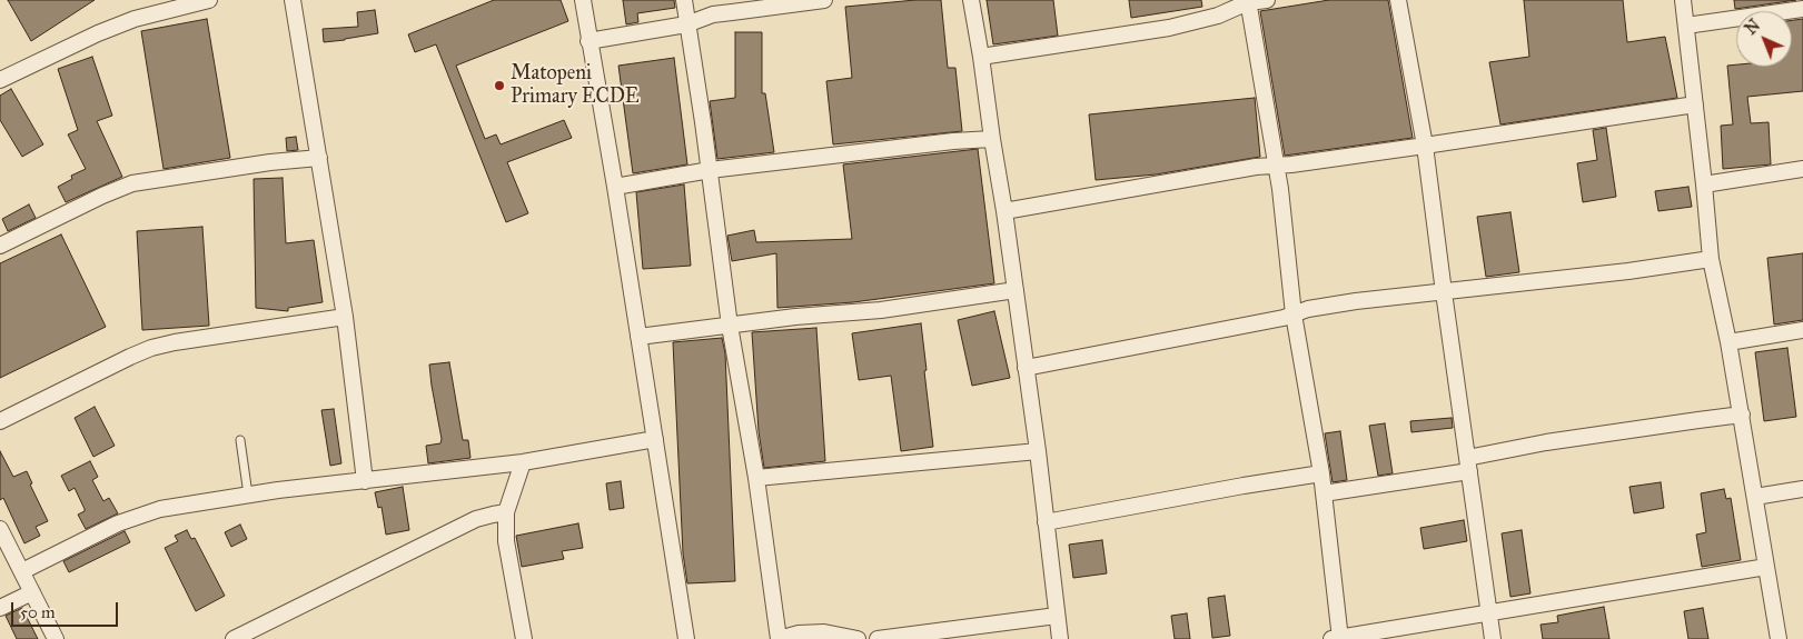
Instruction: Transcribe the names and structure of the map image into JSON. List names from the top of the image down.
{
  "places": ["Matopeni Primary ECDE"],
  "scale_bar": "50 m",
  "north": "top left"
}
